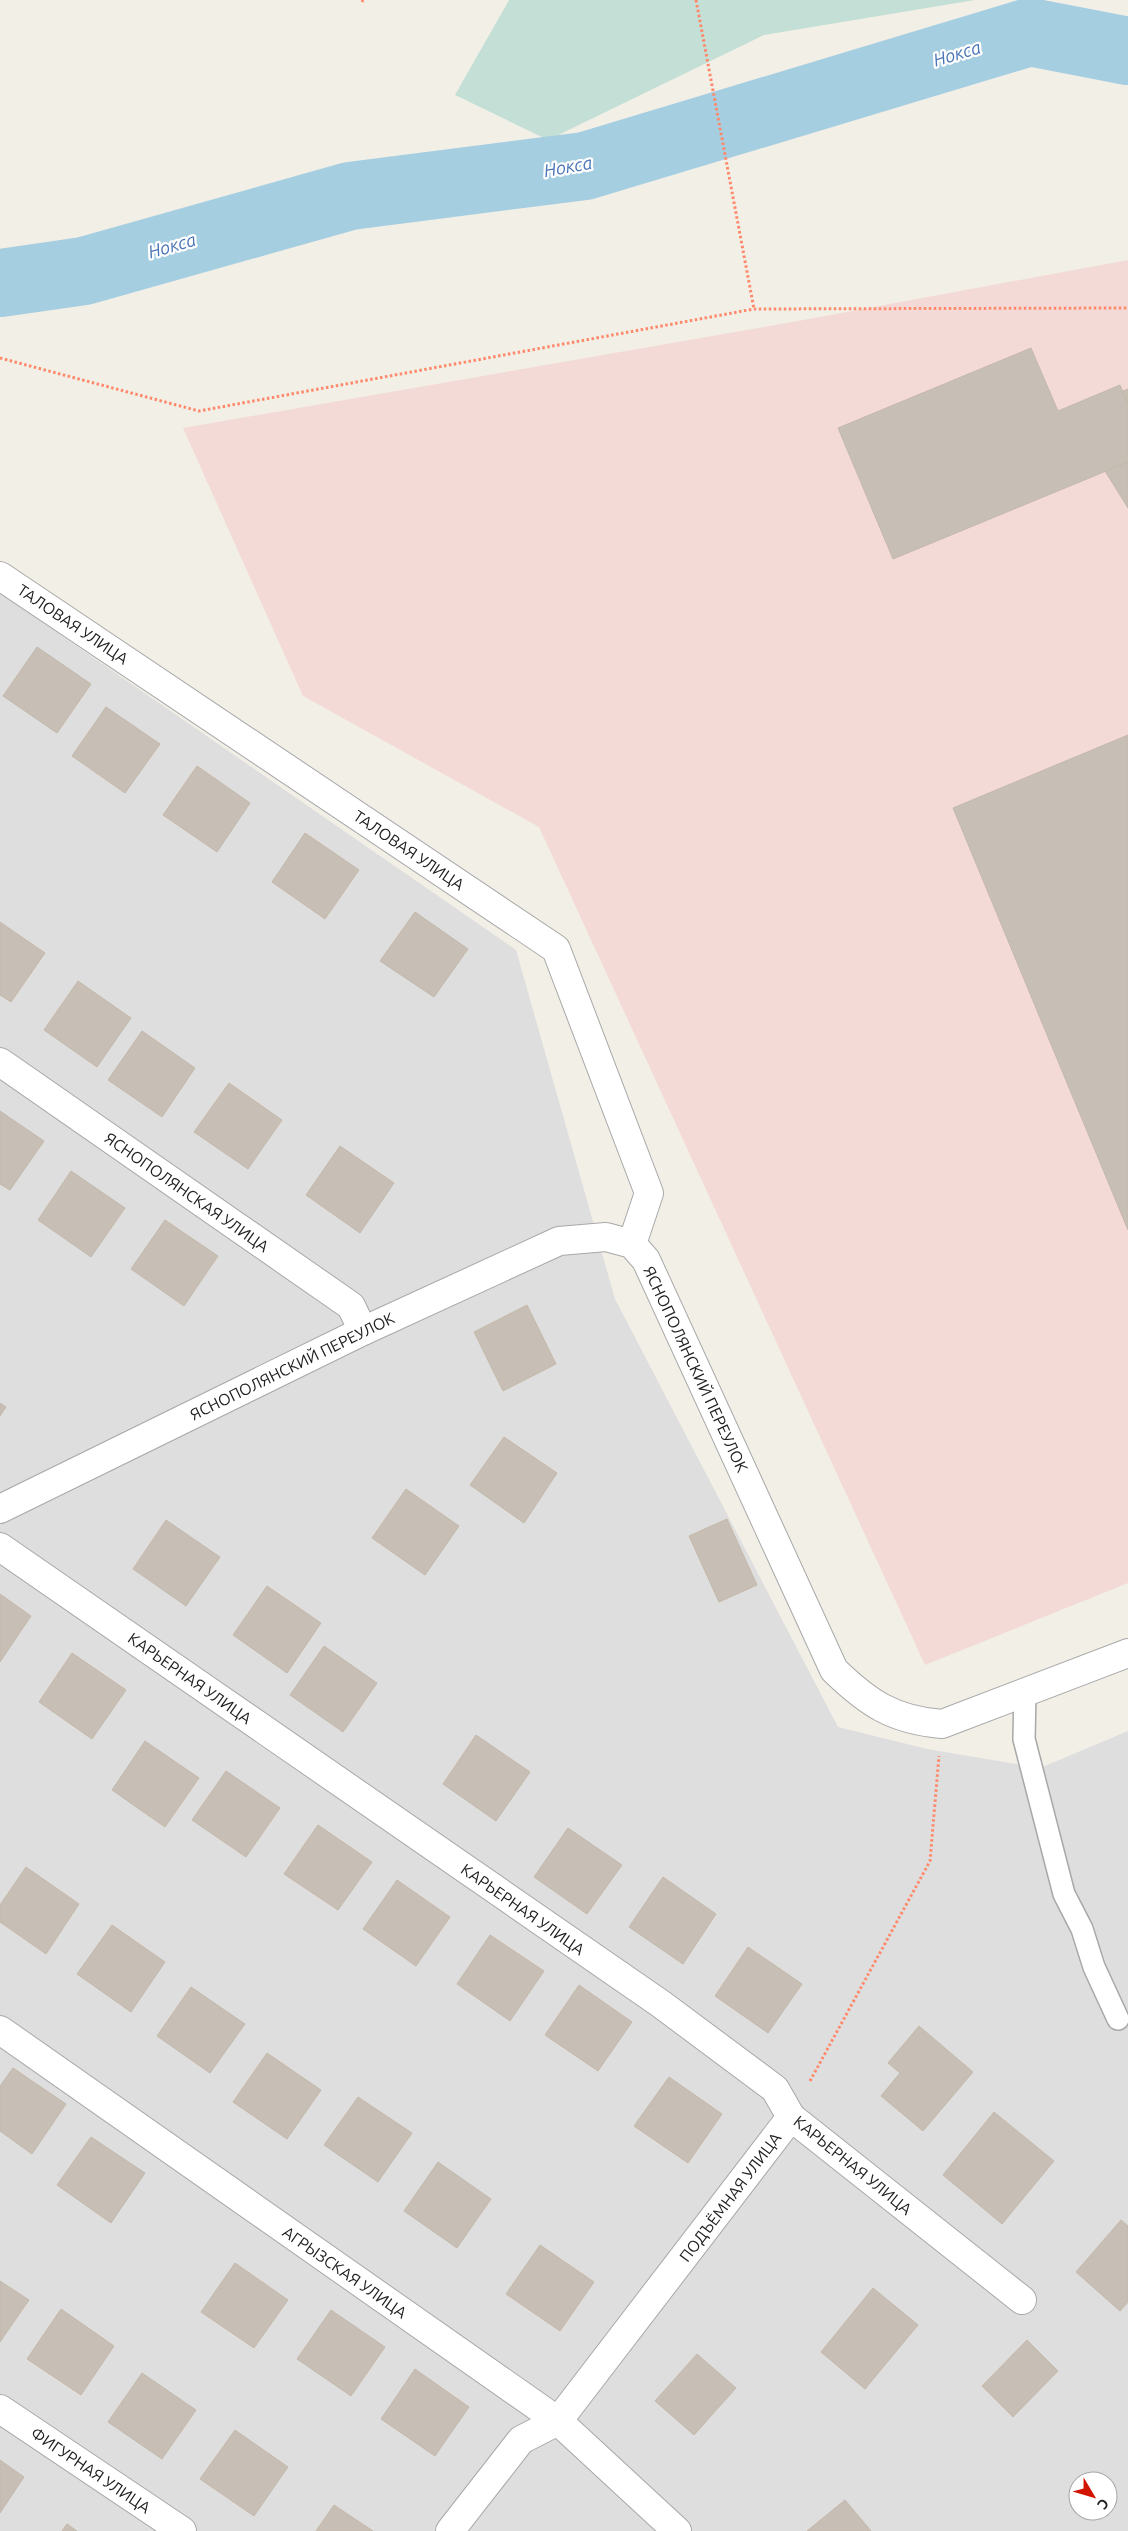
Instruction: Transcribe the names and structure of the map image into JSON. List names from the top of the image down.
{
  "streets": {
    "street": [
      "ТАЛОВАЯ УЛИЦА",
      "ЯСНОПОЛЯНСКАЯ УЛИЦА",
      "ЯСНОПОЛЯНСКИЙ ПЕРЕУЛОК",
      "КАРЬЕРНАЯ УЛИЦА",
      "ПОДЪЁМНАЯ УЛИЦА",
      "АГРЫЗСКАЯ УЛИЦА",
      "ФИГУРНАЯ УЛИЦА"
    ]
  },
  "crossings": [
    ["ТАЛОВАЯ УЛИЦА", "ЯСНОПОЛЯНСКИЙ ПЕРЕУЛОК"],
    ["ЯСНОПОЛЯНСКАЯ УЛИЦА", "ЯСНОПОЛЯНСКИЙ ПЕРЕУЛОК"],
    ["ЯСНОПОЛЯНСКИЙ ПЕРЕУЛОК", "ПОДЪЁМНАЯ УЛИЦА"],
    ["КАРЬЕРНАЯ УЛИЦА", "ПОДЪЁМНАЯ УЛИЦА"],
    ["ПОДЪЁМНАЯ УЛИЦА", "АГРЫЗСКАЯ УЛИЦА"]
  ],
  "water": ["Нокса"],
  "north": "bottom right"
}
